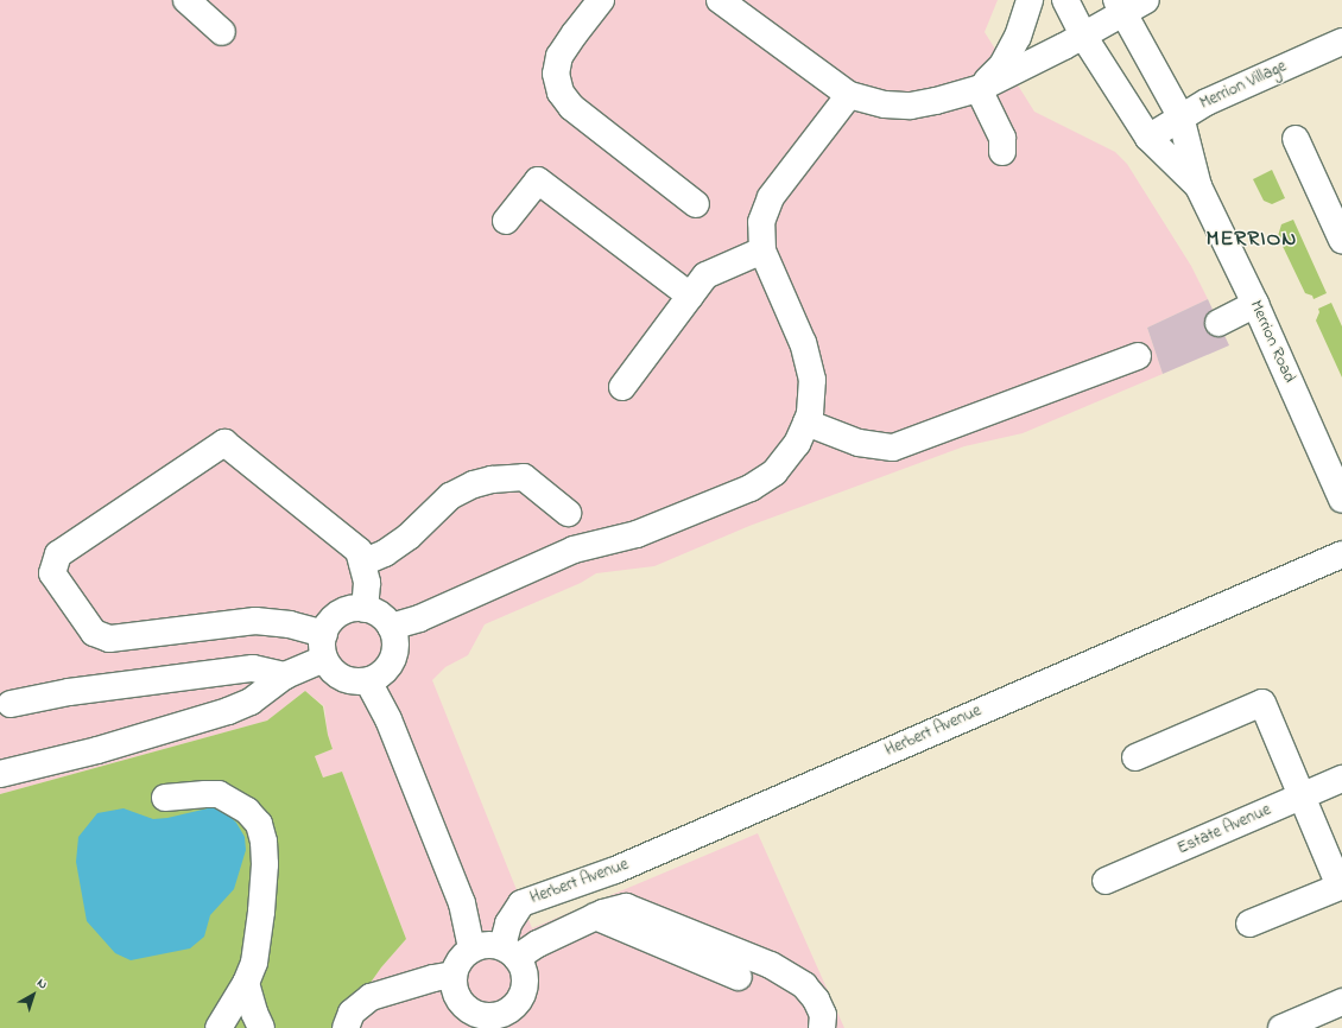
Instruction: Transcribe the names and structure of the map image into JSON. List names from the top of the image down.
{
  "streets": {
    "street": [
      "Merrion Village",
      "Merrion Road",
      "Herbert Avenue",
      "Estate Avenue"
    ]
  },
  "crossings": [
    ["Merrion Village", "Merrion Road"]
  ],
  "districts": ["MERRION"],
  "north": "top right"
}
